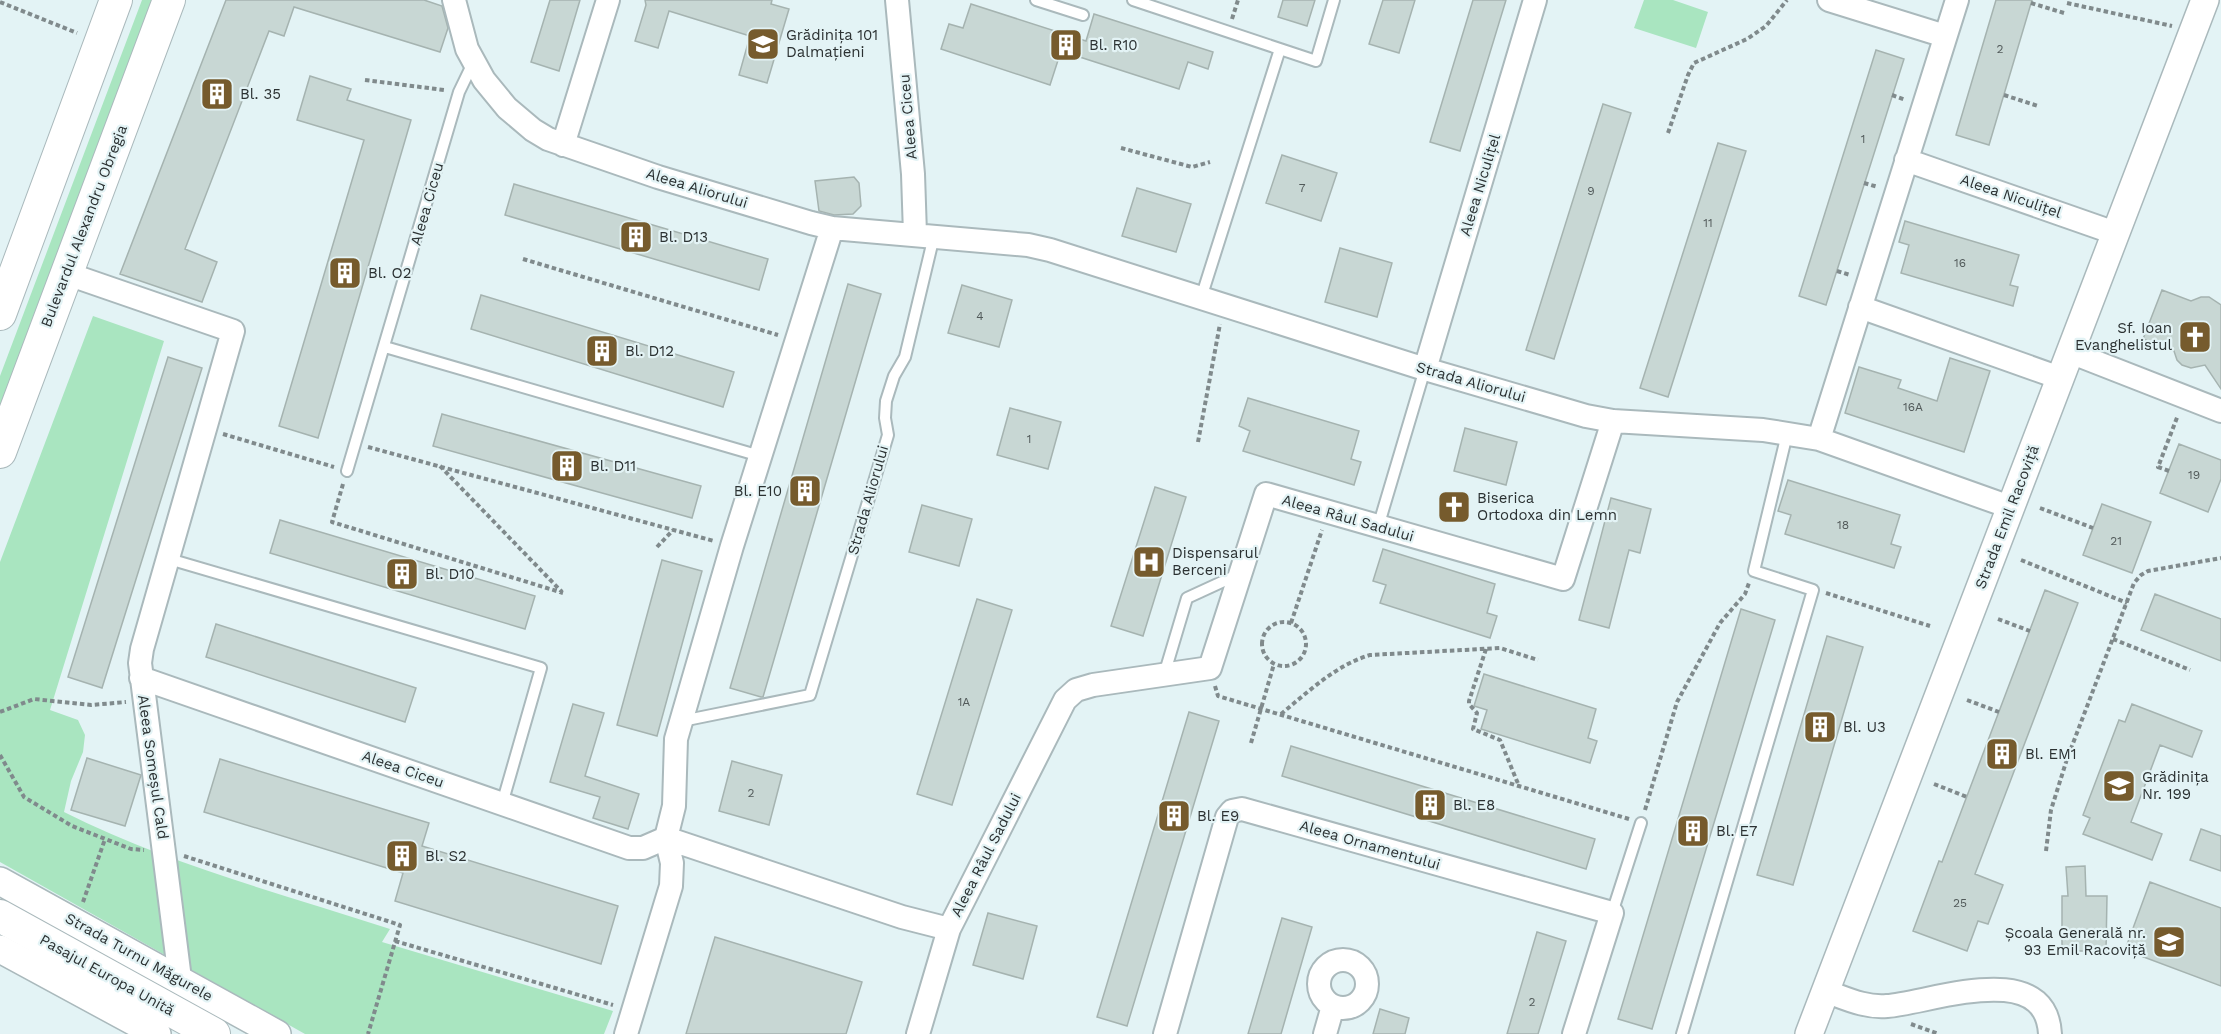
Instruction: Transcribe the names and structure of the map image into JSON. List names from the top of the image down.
{
  "streets": {
    "main road": ["Bulevardul Alexandru Obregia", "Pasajul Europa Unită"],
    "street": [
      "Aleea Ciceu",
      "Aleea Niculițel",
      "Aleea Aliorului",
      "Strada Aliorului",
      "Strada Emil Racoviță",
      "Aleea Râul Sadului",
      "Aleea Someșul Cald",
      "Aleea Ornamentului",
      "Strada Turnu Măgurele"
    ]
  },
  "crossings": [
    ["Aleea Ciceu", "Aleea Aliorului"],
    ["Aleea Ciceu", "Strada Aliorului"],
    ["Aleea Ciceu", "Aleea Someșul Cald"],
    ["Aleea Niculițel", "Strada Aliorului"],
    ["Aleea Niculițel", "Strada Emil Racoviță"],
    ["Aleea Aliorului", "Strada Aliorului"],
    ["Bulevardul Alexandru Obregia", "Aleea Someșul Cald"],
    ["Strada Aliorului", "Strada Emil Racoviță"],
    ["Strada Aliorului", "Aleea Râul Sadului"],
    ["Aleea Someșul Cald", "Strada Turnu Măgurele"]
  ],
  "places": {
    "school or university": ["Grădinița 101 Dalmațieni", "Grădinița Nr. 199", "Școala Generală nr. 93 Emil Racoviță"],
    "building": [
      "Bl. R10",
      "Bl. 35",
      "Bl. D13",
      "Bl. O2",
      "Bl. D12",
      "Bl. D11",
      "Bl. E10",
      "Bl. D10",
      "Bl. U3",
      "Bl. EM1",
      "Bl. E8",
      "Bl. E9",
      "Bl. E7",
      "Bl. S2"
    ],
    "church": ["Sf. Ioan Evanghelistul", "Biserica Ortodoxa din Lemn"],
    "hospital": ["Dispensarul Berceni"]
  },
  "house_numbers": [
    "2",
    "1",
    "7",
    "9",
    "11",
    "16",
    "4",
    "16A",
    "1",
    "19",
    "18",
    "21",
    "1A",
    "2",
    "25",
    "2"
  ]
}
